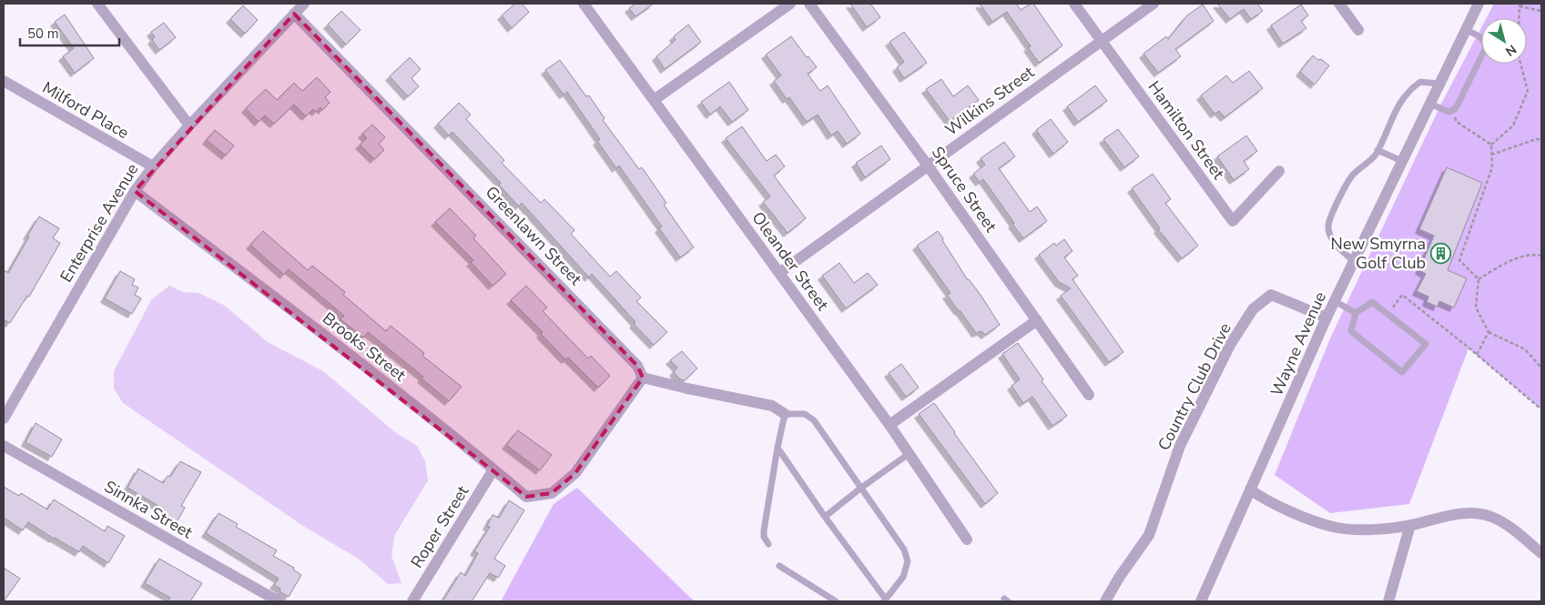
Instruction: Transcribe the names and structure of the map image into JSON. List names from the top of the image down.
{
  "streets": {
    "street": [
      "Wilkins Street",
      "Milford Place",
      "Hamilton Street",
      "Spruce Street",
      "Enterprise Avenue",
      "Greenlawn Street",
      "Oleander Street",
      "Wayne Avenue",
      "Brooks Street",
      "Country Club Drive",
      "Sinnka Street",
      "Roper Street"
    ]
  },
  "crossings": [
    ["Wilkins Street", "Hamilton Street"],
    ["Wilkins Street", "Spruce Street"],
    ["Wilkins Street", "Oleander Street"],
    ["Milford Place", "Enterprise Avenue"],
    ["Enterprise Avenue", "Greenlawn Street"],
    ["Enterprise Avenue", "Brooks Street"],
    ["Greenlawn Street", "Brooks Street"],
    ["Wayne Avenue", "Country Club Drive"],
    ["Brooks Street", "Roper Street"]
  ],
  "places": {
    "building": ["New Smyrna Golf Club"]
  },
  "scale_bar": "50 m",
  "north": "bottom right"
}
